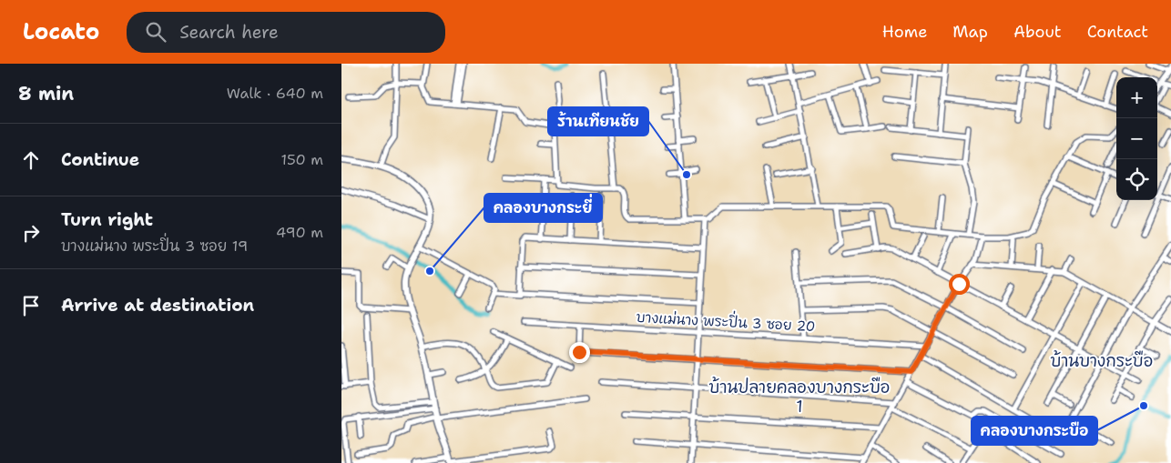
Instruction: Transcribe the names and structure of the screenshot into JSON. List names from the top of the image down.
{
  "streets": {
    "street": ["บางแม่นาง พระปิ่น 3 ซอย 20"]
  },
  "districts": ["บ้านบางกระบือ", "บ้านปลายคลองบางกระบือ 1"],
  "places": ["ร้านเทียนชัย", "คลองบางกระยี่", "คลองบางกระบือ"],
  "page": {
    "header": "Locato",
    "search": "Search here",
    "nav": [
      "Home",
      "Map",
      "About",
      "Contact"
    ],
    "heading": ["8 min", "Walk · 640 m"],
    "map_buttons": ["+", "−"],
    "list": [
      ["Continue", "150 m"],
      ["Turn right", "บางแม่นาง พระปิ่น 3 ซอย 19", "490 m"],
      "Arrive at destination"
    ]
  }
}
